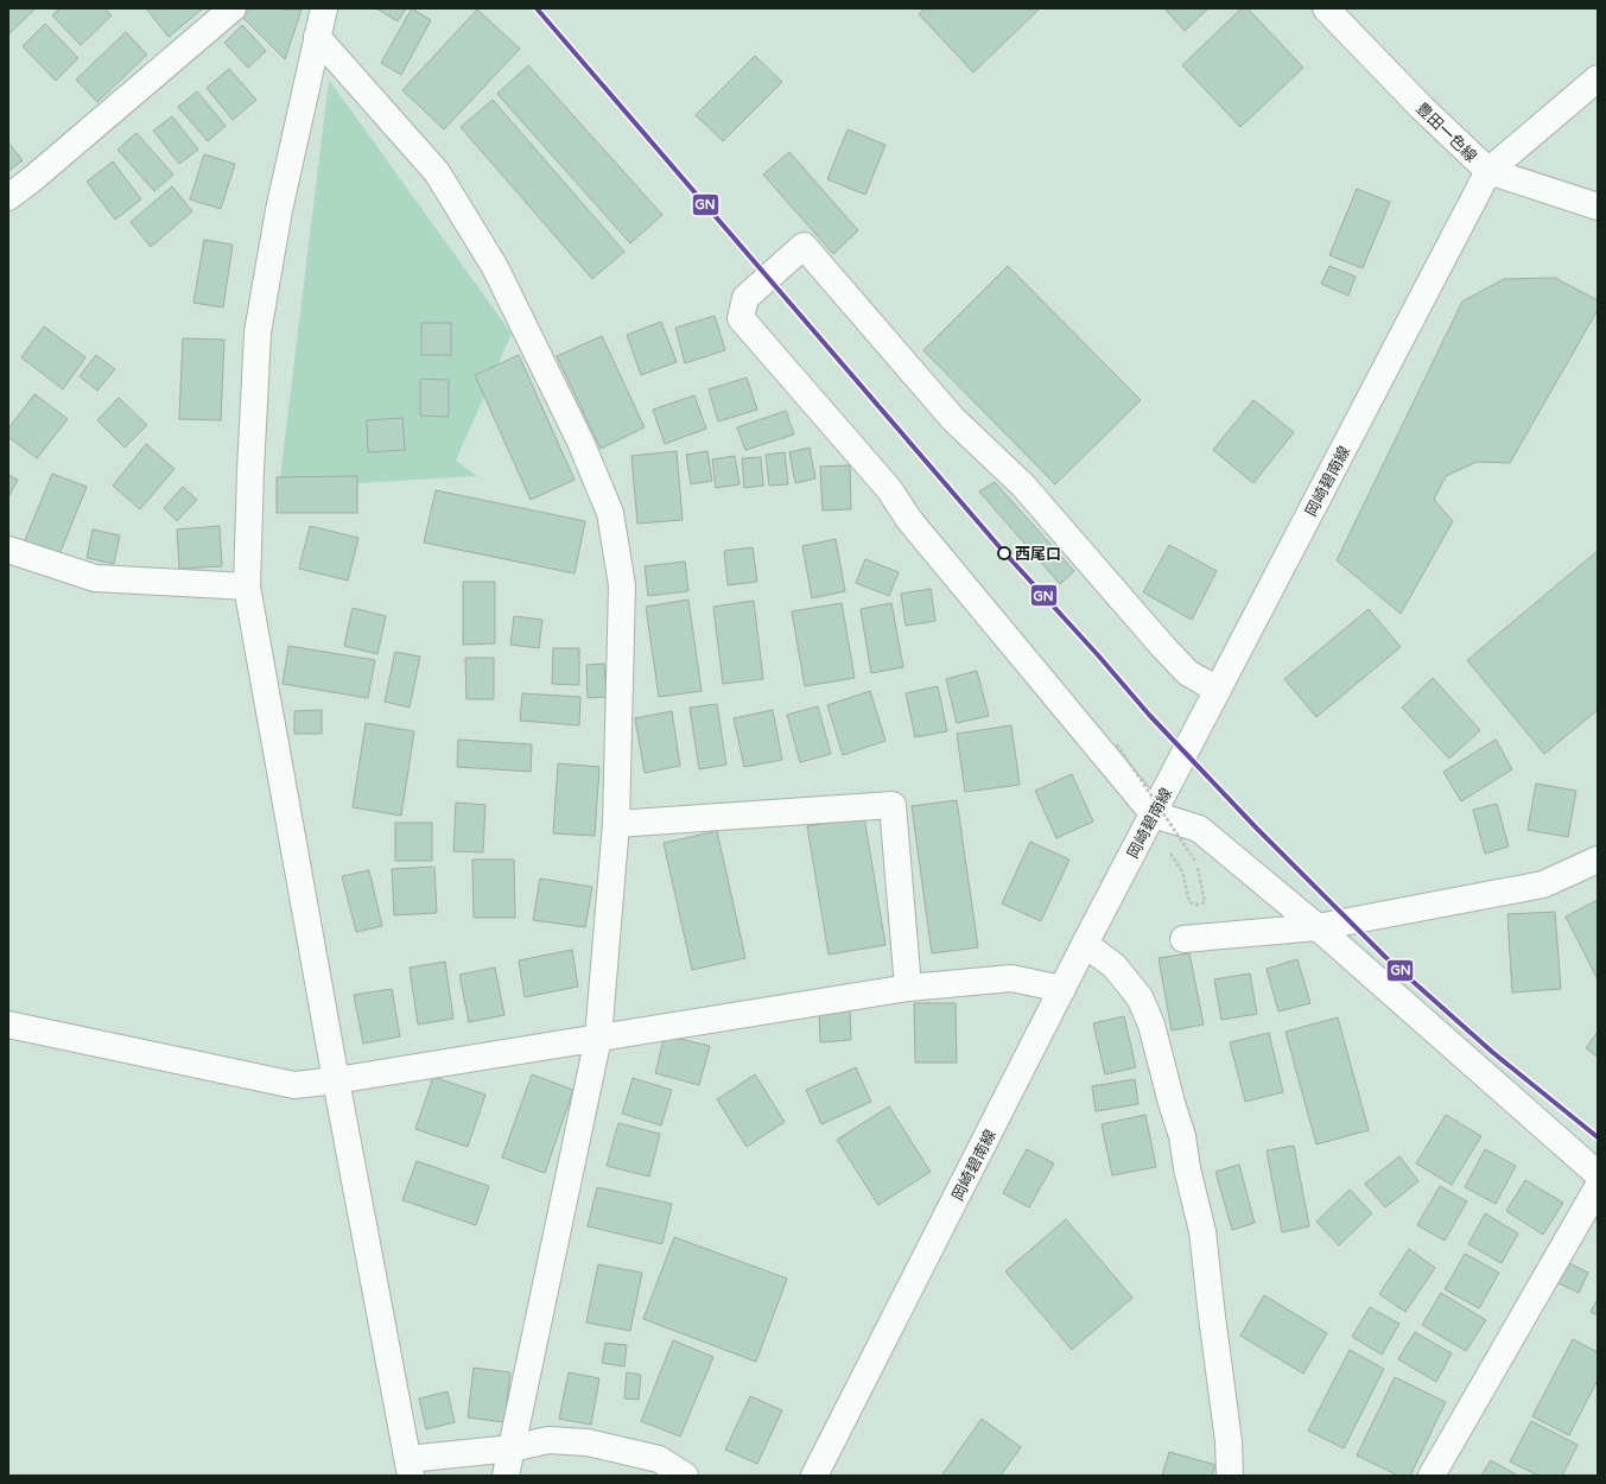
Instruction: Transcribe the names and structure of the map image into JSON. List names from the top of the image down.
{
  "streets": {
    "street": ["豊田一色線", "岡崎碧南線"]
  },
  "crossings": [
    ["豊田一色線", "岡崎碧南線"]
  ],
  "places": ["西尾口"],
  "lines": ["transit line GN"]
}
